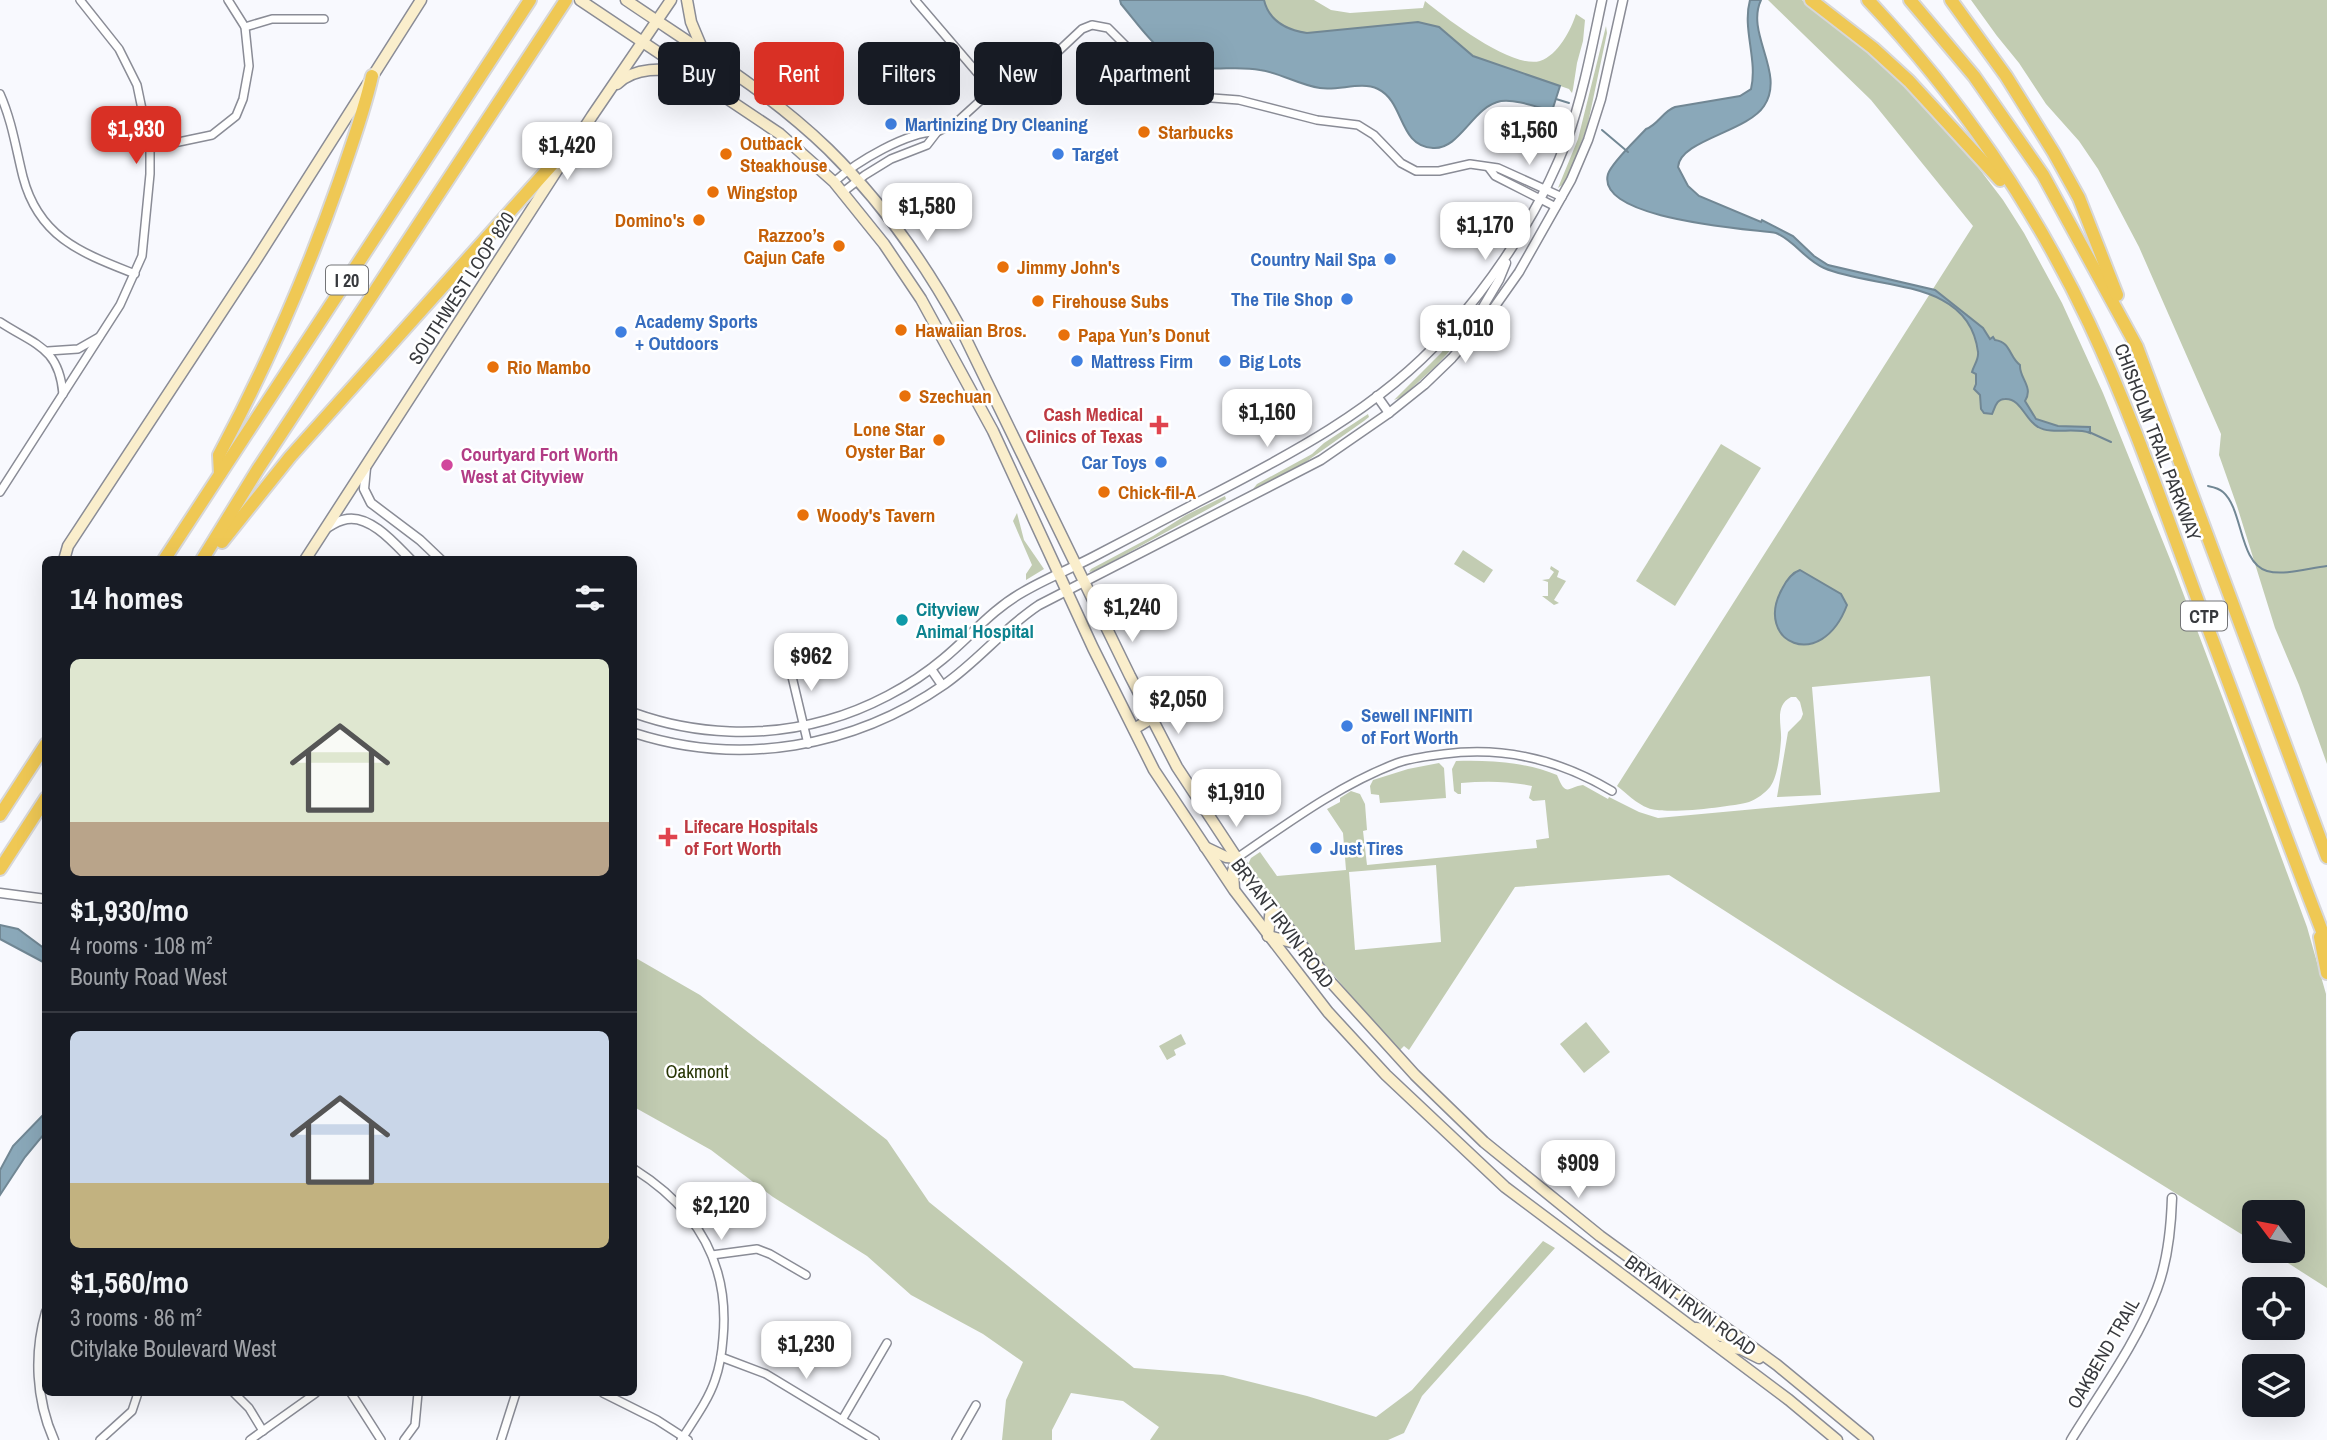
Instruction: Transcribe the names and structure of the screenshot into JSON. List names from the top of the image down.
{
  "streets": {
    "highway": ["I 20", "CHISHOLM TRAIL PARKWAY", "CTP"],
    "main road": ["SOUTHWEST LOOP 820", "BRYANT IRVIN ROAD"],
    "street": ["OAKBEND TRAIL"]
  },
  "crossings": [
    ["SOUTHWEST LOOP 820", "BRYANT IRVIN ROAD"]
  ],
  "parks": ["Oakmont"],
  "places": {
    "other": [
      "Martinizing Dry Cleaning",
      "Starbucks",
      "Outback Steakhouse",
      "Target",
      "Wingstop",
      "Domino's",
      "Razzoo’s Cajun Cafe",
      "Country Nail Spa",
      "Jimmy John's",
      "The Tile Shop",
      "Firehouse Subs",
      "Hawaiian Bros.",
      "Academy Sports + Outdoors",
      "Papa Yun’s Donut",
      "Mattress Firm",
      "Big Lots",
      "Rio Mambo",
      "Szechuan",
      "Lone Star Oyster Bar",
      "Car Toys",
      "Courtyard Fort Worth West at Cityview",
      "Chick-fil-A",
      "Woody's Tavern",
      "Cityview Animal Hospital",
      "Sewell INFINITI of Fort Worth",
      "Just Tires"
    ],
    "health": ["Cash Medical Clinics of Texas", "Lifecare Hospitals of Fort Worth"]
  },
  "north": "top left",
  "page": {
    "chip": [
      "Buy",
      "Rent",
      "Filters",
      "New",
      "Apartment"
    ],
    "price": [
      "$1,930",
      "$1,560",
      "$1,420",
      "$1,580",
      "$1,170",
      "$1,010",
      "$1,160",
      "$1,240",
      "$962",
      "$2,050",
      "$1,910",
      "$909",
      "$2,120",
      "$1,230"
    ],
    "heading": "14 homes",
    "list": [
      {
        "name": "$1,930/mo",
        "note": "4 rooms · 108 m² · Bounty Road West"
      },
      {
        "name": "$1,560/mo",
        "note": "3 rooms · 86 m² · Citylake Boulevard West"
      }
    ]
  }
}
